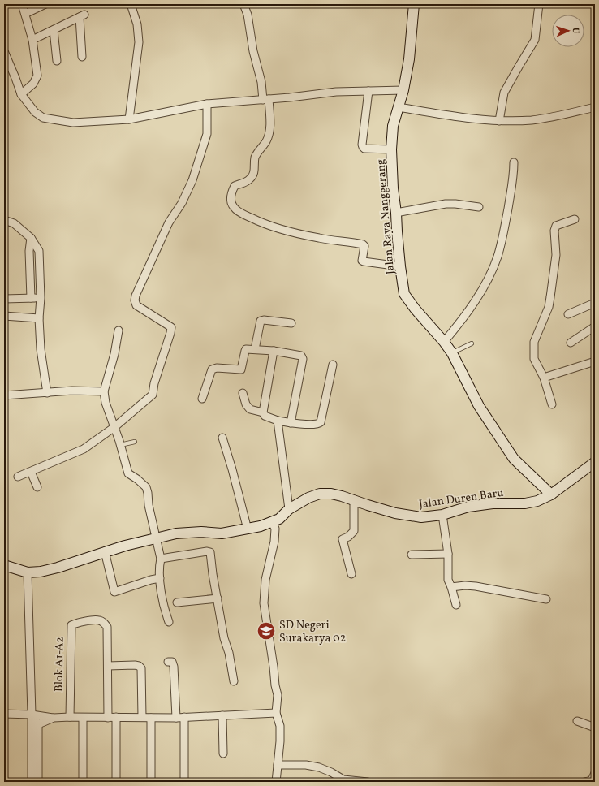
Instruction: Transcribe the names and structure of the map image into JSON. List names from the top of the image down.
{
  "streets": {
    "street": ["Jalan Raya Nanggerang", "Jalan Duren Baru", "Blok A1-A2"]
  },
  "crossings": [
    ["Jalan Raya Nanggerang", "Jalan Duren Baru"]
  ],
  "places": {
    "school or university": ["SD Negeri Surakarya 02"]
  },
  "north": "right"
}
